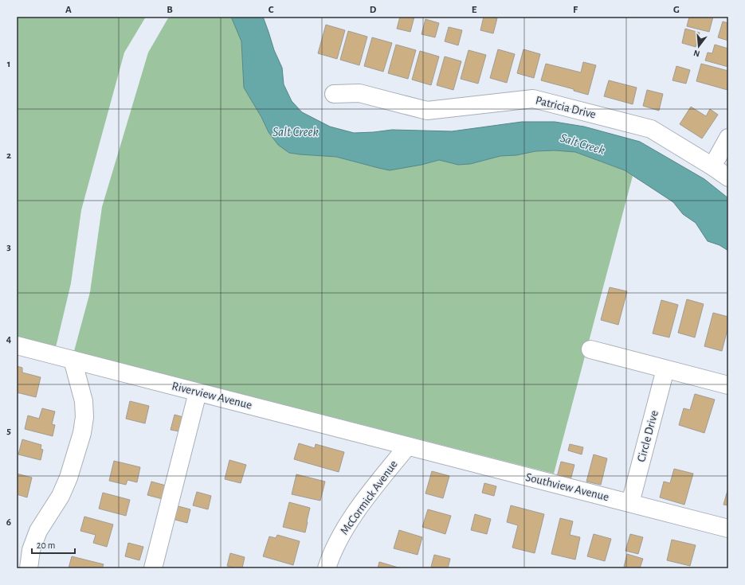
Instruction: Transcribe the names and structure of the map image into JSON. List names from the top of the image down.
{
  "streets": {
    "street": [
      "Patricia Drive",
      "Riverview Avenue",
      "Circle Drive",
      "Southview Avenue",
      "McCormick Avenue"
    ]
  },
  "crossings": [
    ["Riverview Avenue", "Southview Avenue"],
    ["Riverview Avenue", "McCormick Avenue"],
    ["Circle Drive", "Southview Avenue"],
    ["Southview Avenue", "McCormick Avenue"]
  ],
  "water": ["Salt Creek"],
  "scale_bar": "20 m",
  "north": "bottom",
  "grid": {
    "columns": [
      "A",
      "B",
      "C",
      "D",
      "E",
      "F",
      "G"
    ],
    "rows": [
      "1",
      "2",
      "3",
      "4",
      "5",
      "6"
    ]
  }
}
